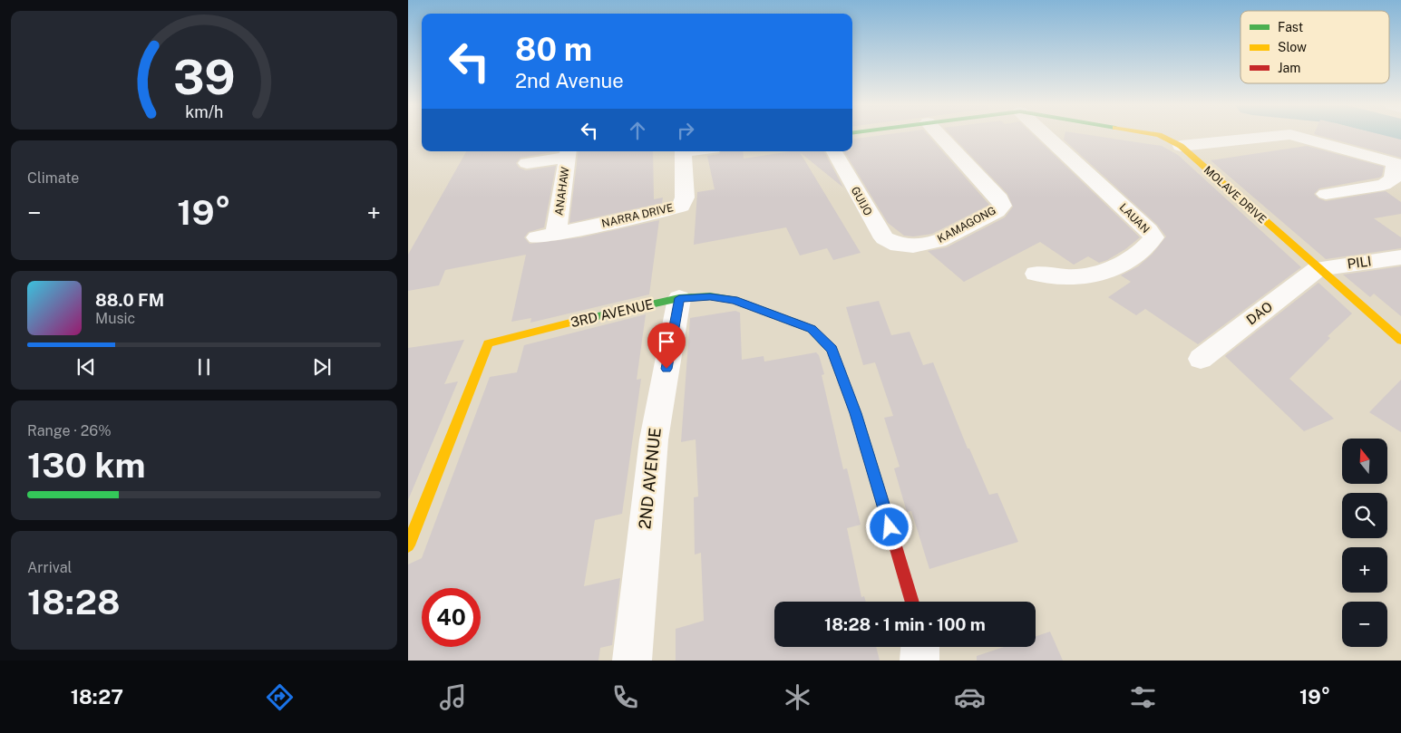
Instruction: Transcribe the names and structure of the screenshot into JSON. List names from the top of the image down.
{
  "streets": {
    "street": [
      "ANAHAW",
      "MOLAVE DRIVE",
      "GUIJO",
      "NARRA DRIVE",
      "LAUAN",
      "KAMAGONG",
      "PILI",
      "3RD AVENUE",
      "DAO",
      "2ND AVENUE"
    ]
  },
  "crossings": [
    ["ANAHAW", "NARRA DRIVE"],
    ["MOLAVE DRIVE", "PILI"],
    ["MOLAVE DRIVE", "DAO"],
    ["GUIJO", "KAMAGONG"],
    ["PILI", "DAO"],
    ["3RD AVENUE", "2ND AVENUE"]
  ],
  "legend": ["Fast", "Slow", "Jam"],
  "north": "top",
  "page": {
    "turn": ["80 m", "2nd Avenue"],
    "tile": [
      "Climate",
      ["Range · 26%", "130 km"],
      ["Arrival", "18:28"]
    ],
    "heat": ["−", "19°", "+"],
    "song": ["88.0 FM", "Music"],
    "map_buttons": ["+", "−"],
    "limit": "40",
    "trip": "18:28 · 1 min · 100 m",
    "tabs": ["18:27", "19°"],
    "gauge": ["39", "km/h"]
  }
}
